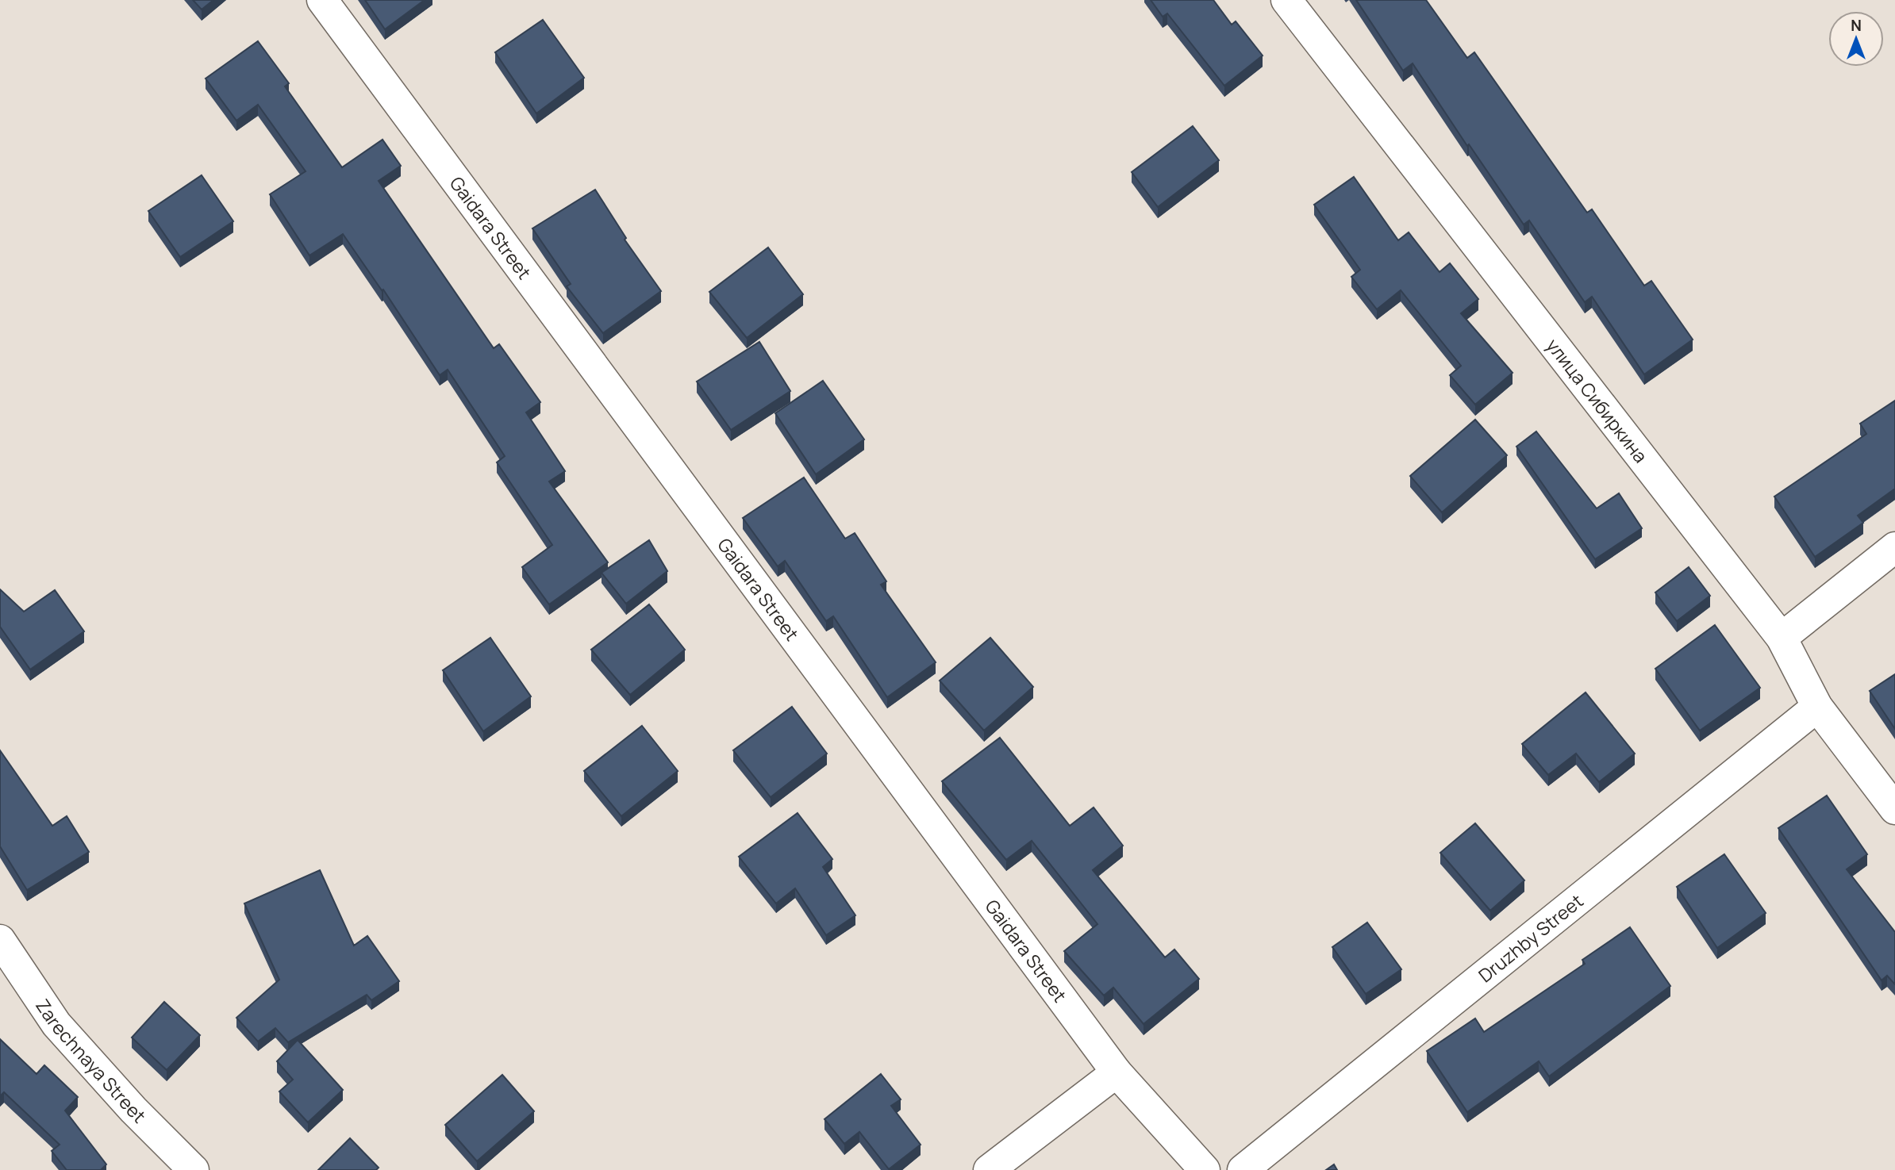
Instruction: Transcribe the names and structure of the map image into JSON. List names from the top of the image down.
{
  "streets": {
    "street": [
      "Gaidara Street",
      "улица Сибиркина",
      "Druzhby Street",
      "Zarechnaya Street"
    ]
  },
  "crossings": [
    ["улица Сибиркина", "Druzhby Street"]
  ],
  "north": "top"
}
